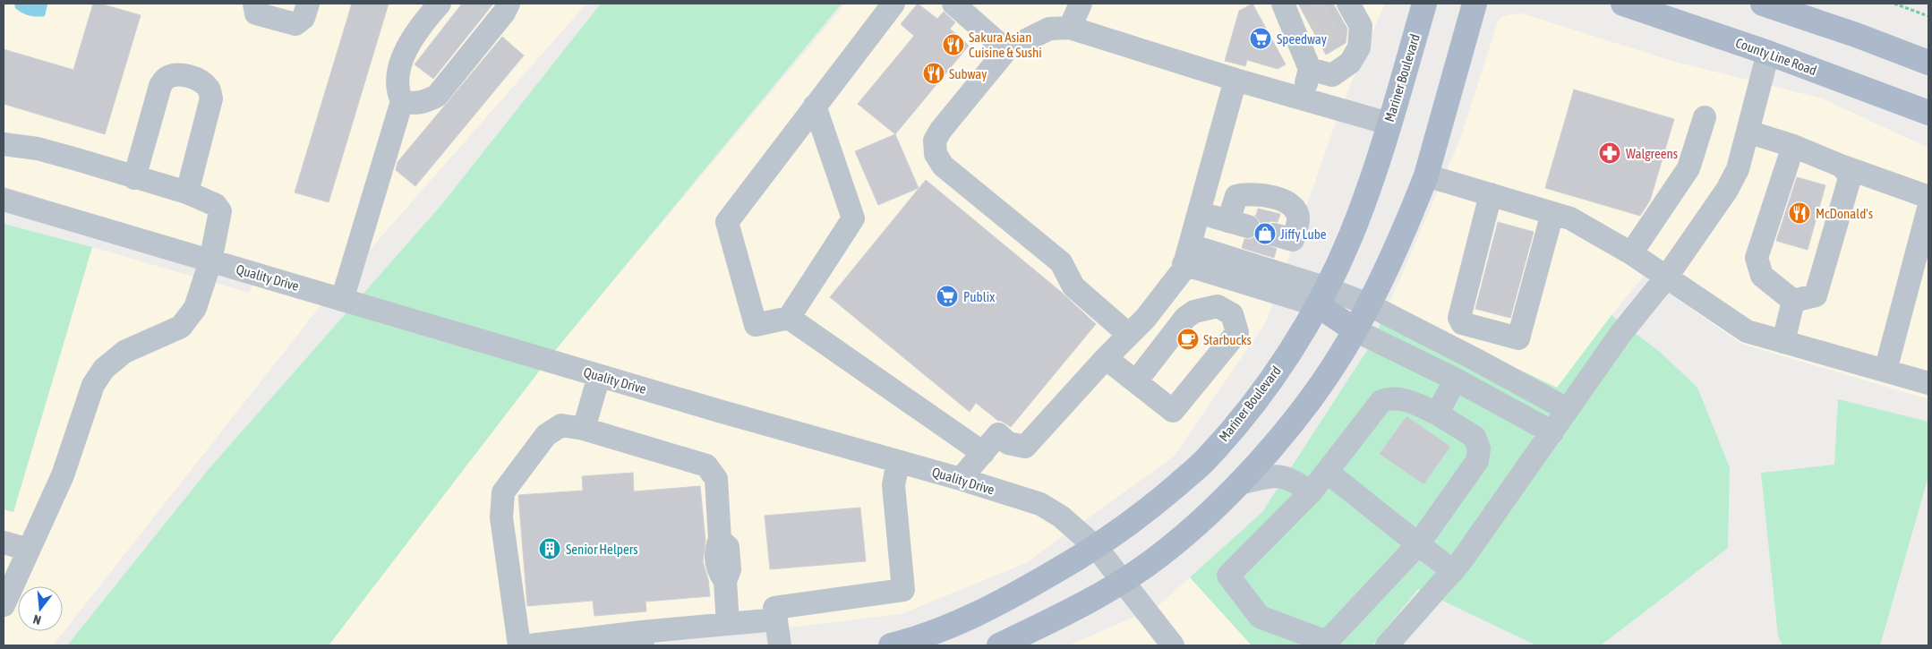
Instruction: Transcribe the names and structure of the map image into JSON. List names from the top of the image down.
{
  "streets": {
    "main road": ["County Line Road", "Mariner Boulevard"],
    "street": ["Quality Drive"]
  },
  "crossings": [
    ["Mariner Boulevard", "Quality Drive"]
  ],
  "places": {
    "supermarket": ["Speedway", "Publix"],
    "restaurant": ["Sakura Asian Cuisine & Sushi", "Subway", "McDonald's"],
    "pharmacy": ["Walgreens"],
    "shop": ["Jiffy Lube"],
    "cafe": ["Starbucks"],
    "building": ["Senior Helpers"]
  },
  "north": "bottom"
}
